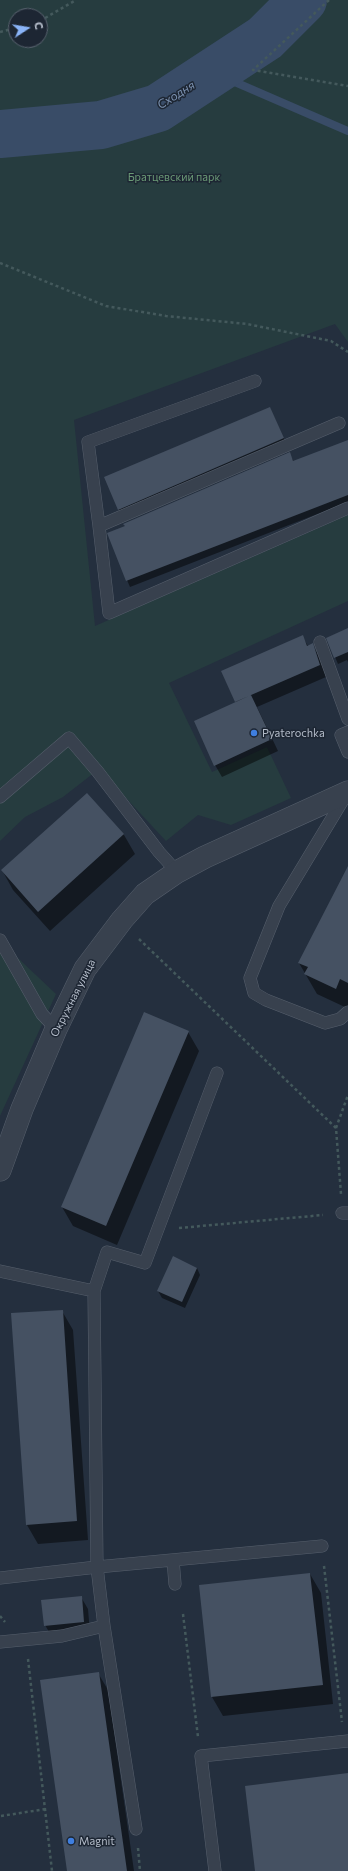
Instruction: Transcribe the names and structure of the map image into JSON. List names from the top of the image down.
{
  "streets": {
    "street": ["Окружная улица"]
  },
  "water": ["Сходня"],
  "parks": ["Братцевский парк"],
  "places": ["Pyaterochka", "Magnit"],
  "north": "right"
}
